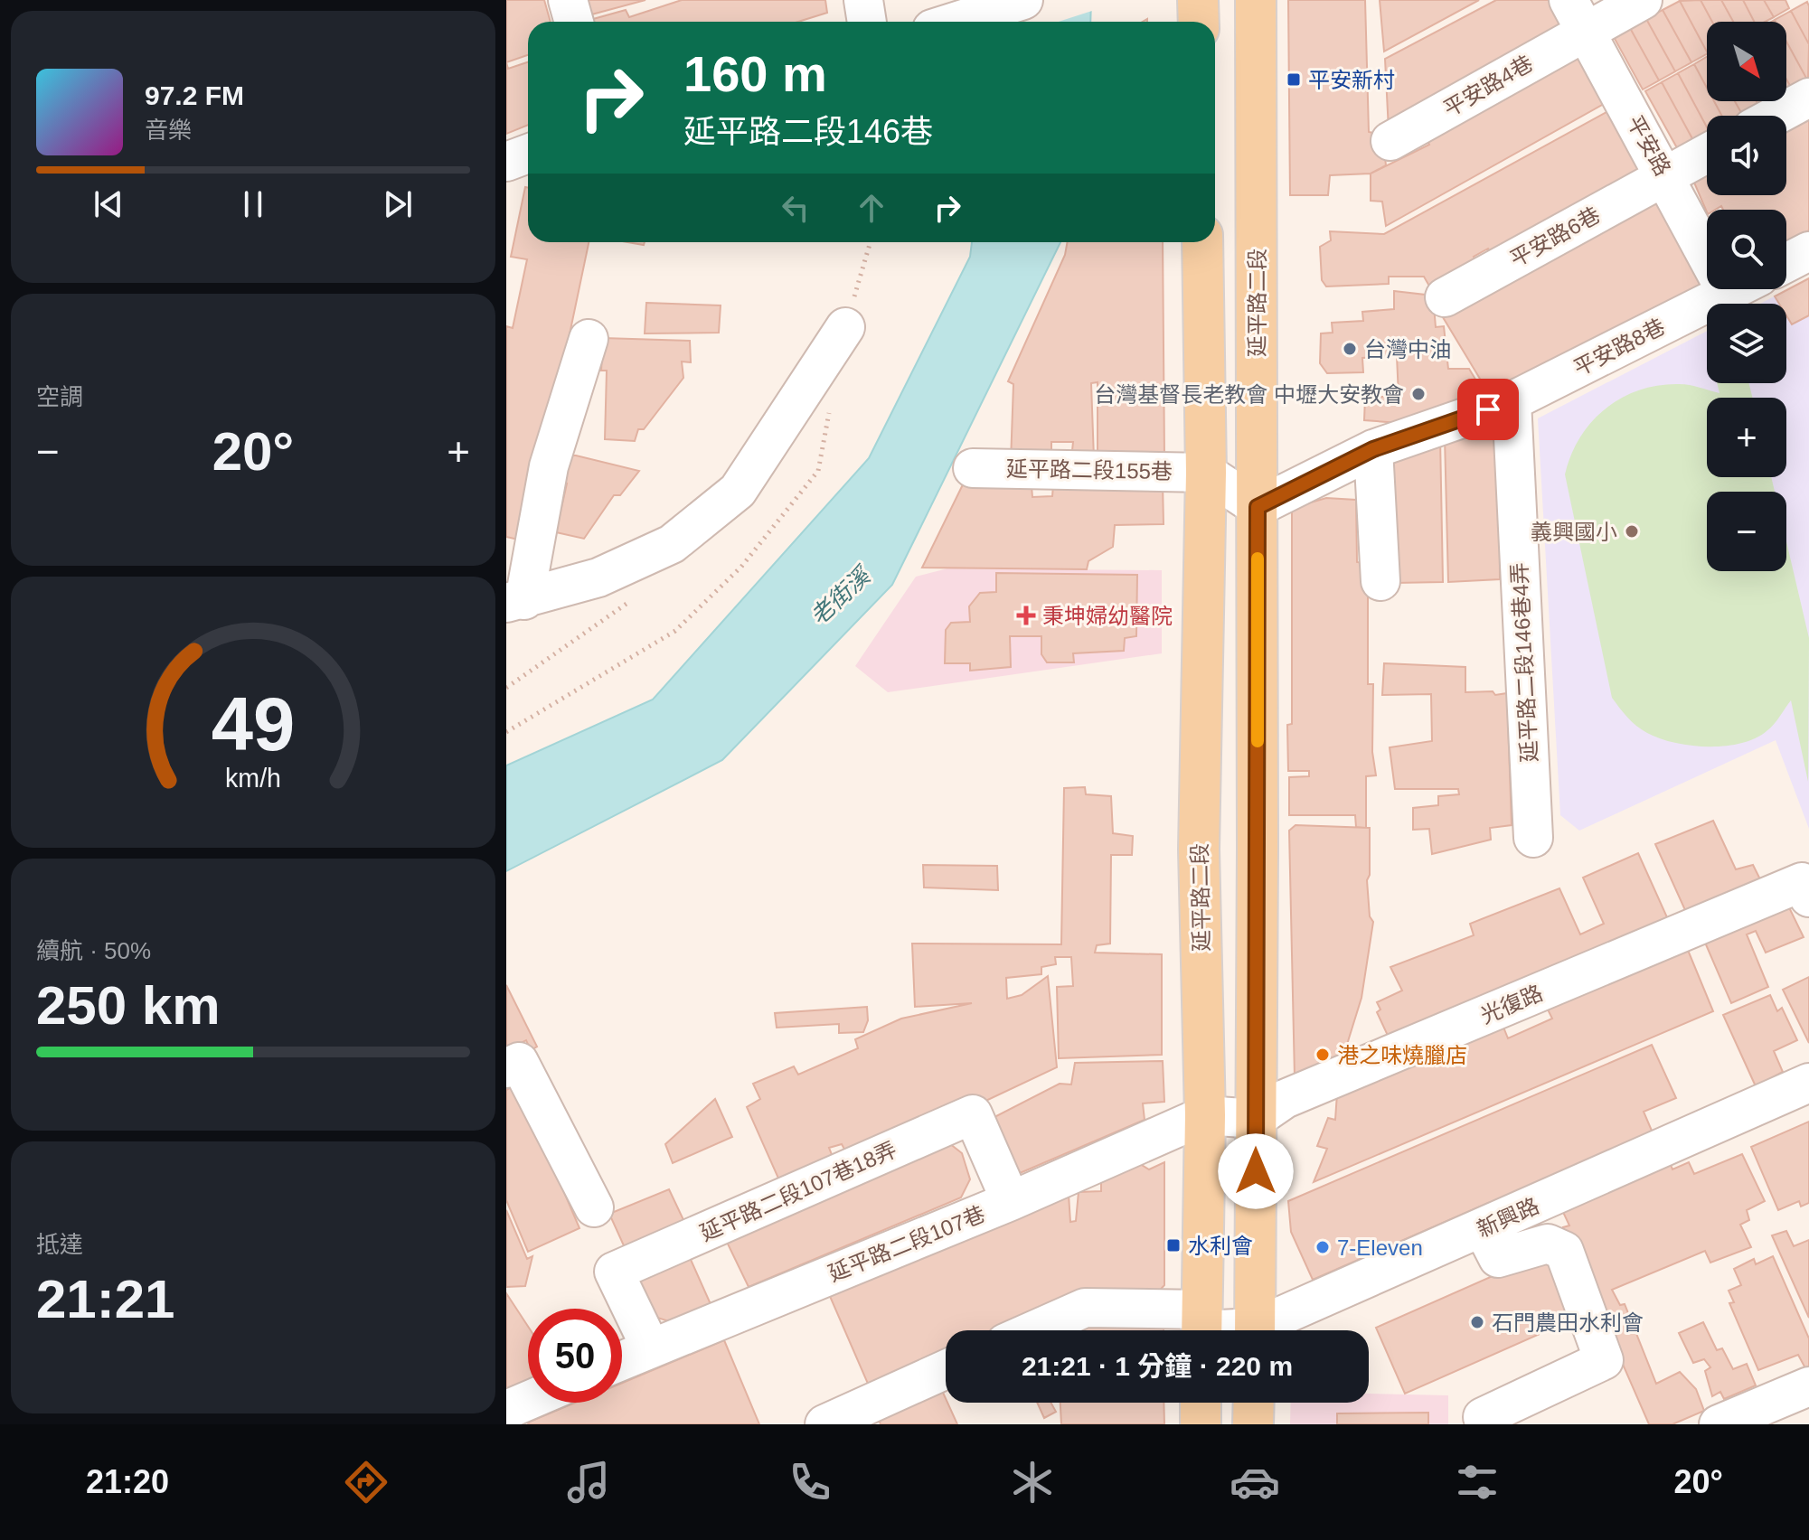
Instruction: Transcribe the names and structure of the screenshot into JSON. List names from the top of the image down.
{
  "streets": {
    "main road": ["延平路二段"],
    "street": [
      "平安路4巷",
      "平安路",
      "平安路6巷",
      "平安路8巷",
      "延平路二段155巷",
      "延平路二段146巷4弄",
      "光復路",
      "延平路二段107巷18弄",
      "新興路",
      "延平路二段107巷"
    ]
  },
  "crossings": [
    ["平安路4巷", "平安路"],
    ["平安路", "平安路6巷"],
    ["延平路二段", "平安路8巷"],
    ["延平路二段", "延平路二段155巷"],
    ["延平路二段", "光復路"],
    ["延平路二段", "新興路"],
    ["延平路二段", "延平路二段107巷"],
    ["平安路8巷", "延平路二段146巷4弄"],
    ["延平路二段107巷18弄", "延平路二段107巷"]
  ],
  "water": ["老街溪"],
  "places": {
    "transit": ["平安新村", "水利會"],
    "other": [
      "台灣中油",
      "台灣基督長老教會 中壢大安教會",
      "義興國小",
      "港之味燒臘店",
      "7-Eleven",
      "石門農田水利會"
    ],
    "health": ["秉坤婦幼醫院"]
  },
  "north": "bottom right",
  "page": {
    "map_buttons": ["+", "−"],
    "turn": ["160 m", "延平路二段146巷"],
    "song": ["97.2 FM", "音樂"],
    "tile": [
      "空調",
      ["續航 · 50%", "250 km"],
      ["抵達", "21:21"]
    ],
    "heat": ["−", "20°", "+"],
    "limit": "50",
    "trip": "21:21 · 1 分鐘 · 220 m",
    "tabs": ["21:20", "20°"],
    "gauge": ["49", "km/h"]
  }
}
